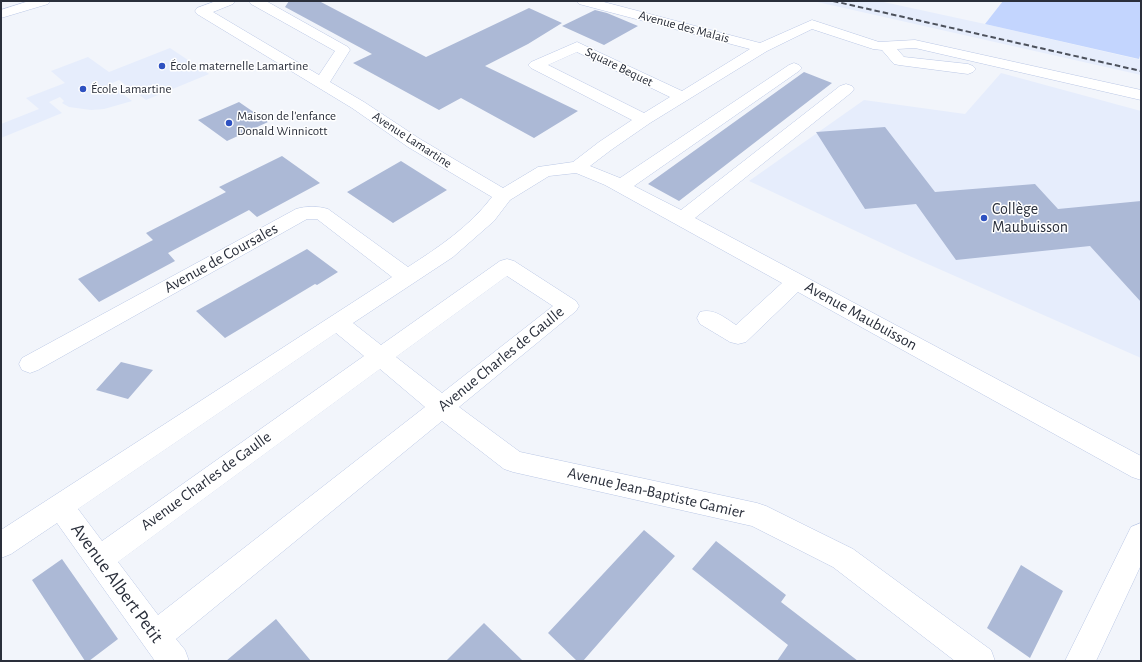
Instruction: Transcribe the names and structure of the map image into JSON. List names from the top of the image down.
{
  "streets": {
    "street": [
      "Avenue des Malais",
      "Square Bequet",
      "Avenue Lamartine",
      "Avenue de Coursales",
      "Avenue Maubuisson",
      "Avenue Charles de Gaulle",
      "Avenue Jean-Baptiste Gamier",
      "Avenue Albert Petit"
    ]
  },
  "crossings": [
    ["Avenue Charles de Gaulle", "Avenue Jean-Baptiste Gamier"],
    ["Avenue Charles de Gaulle", "Avenue Albert Petit"]
  ],
  "places": [
    "École maternelle Lamartine",
    "École Lamartine",
    "Maison de l'enfance Donald Winnicott",
    "Collège Maubuisson"
  ]
}
